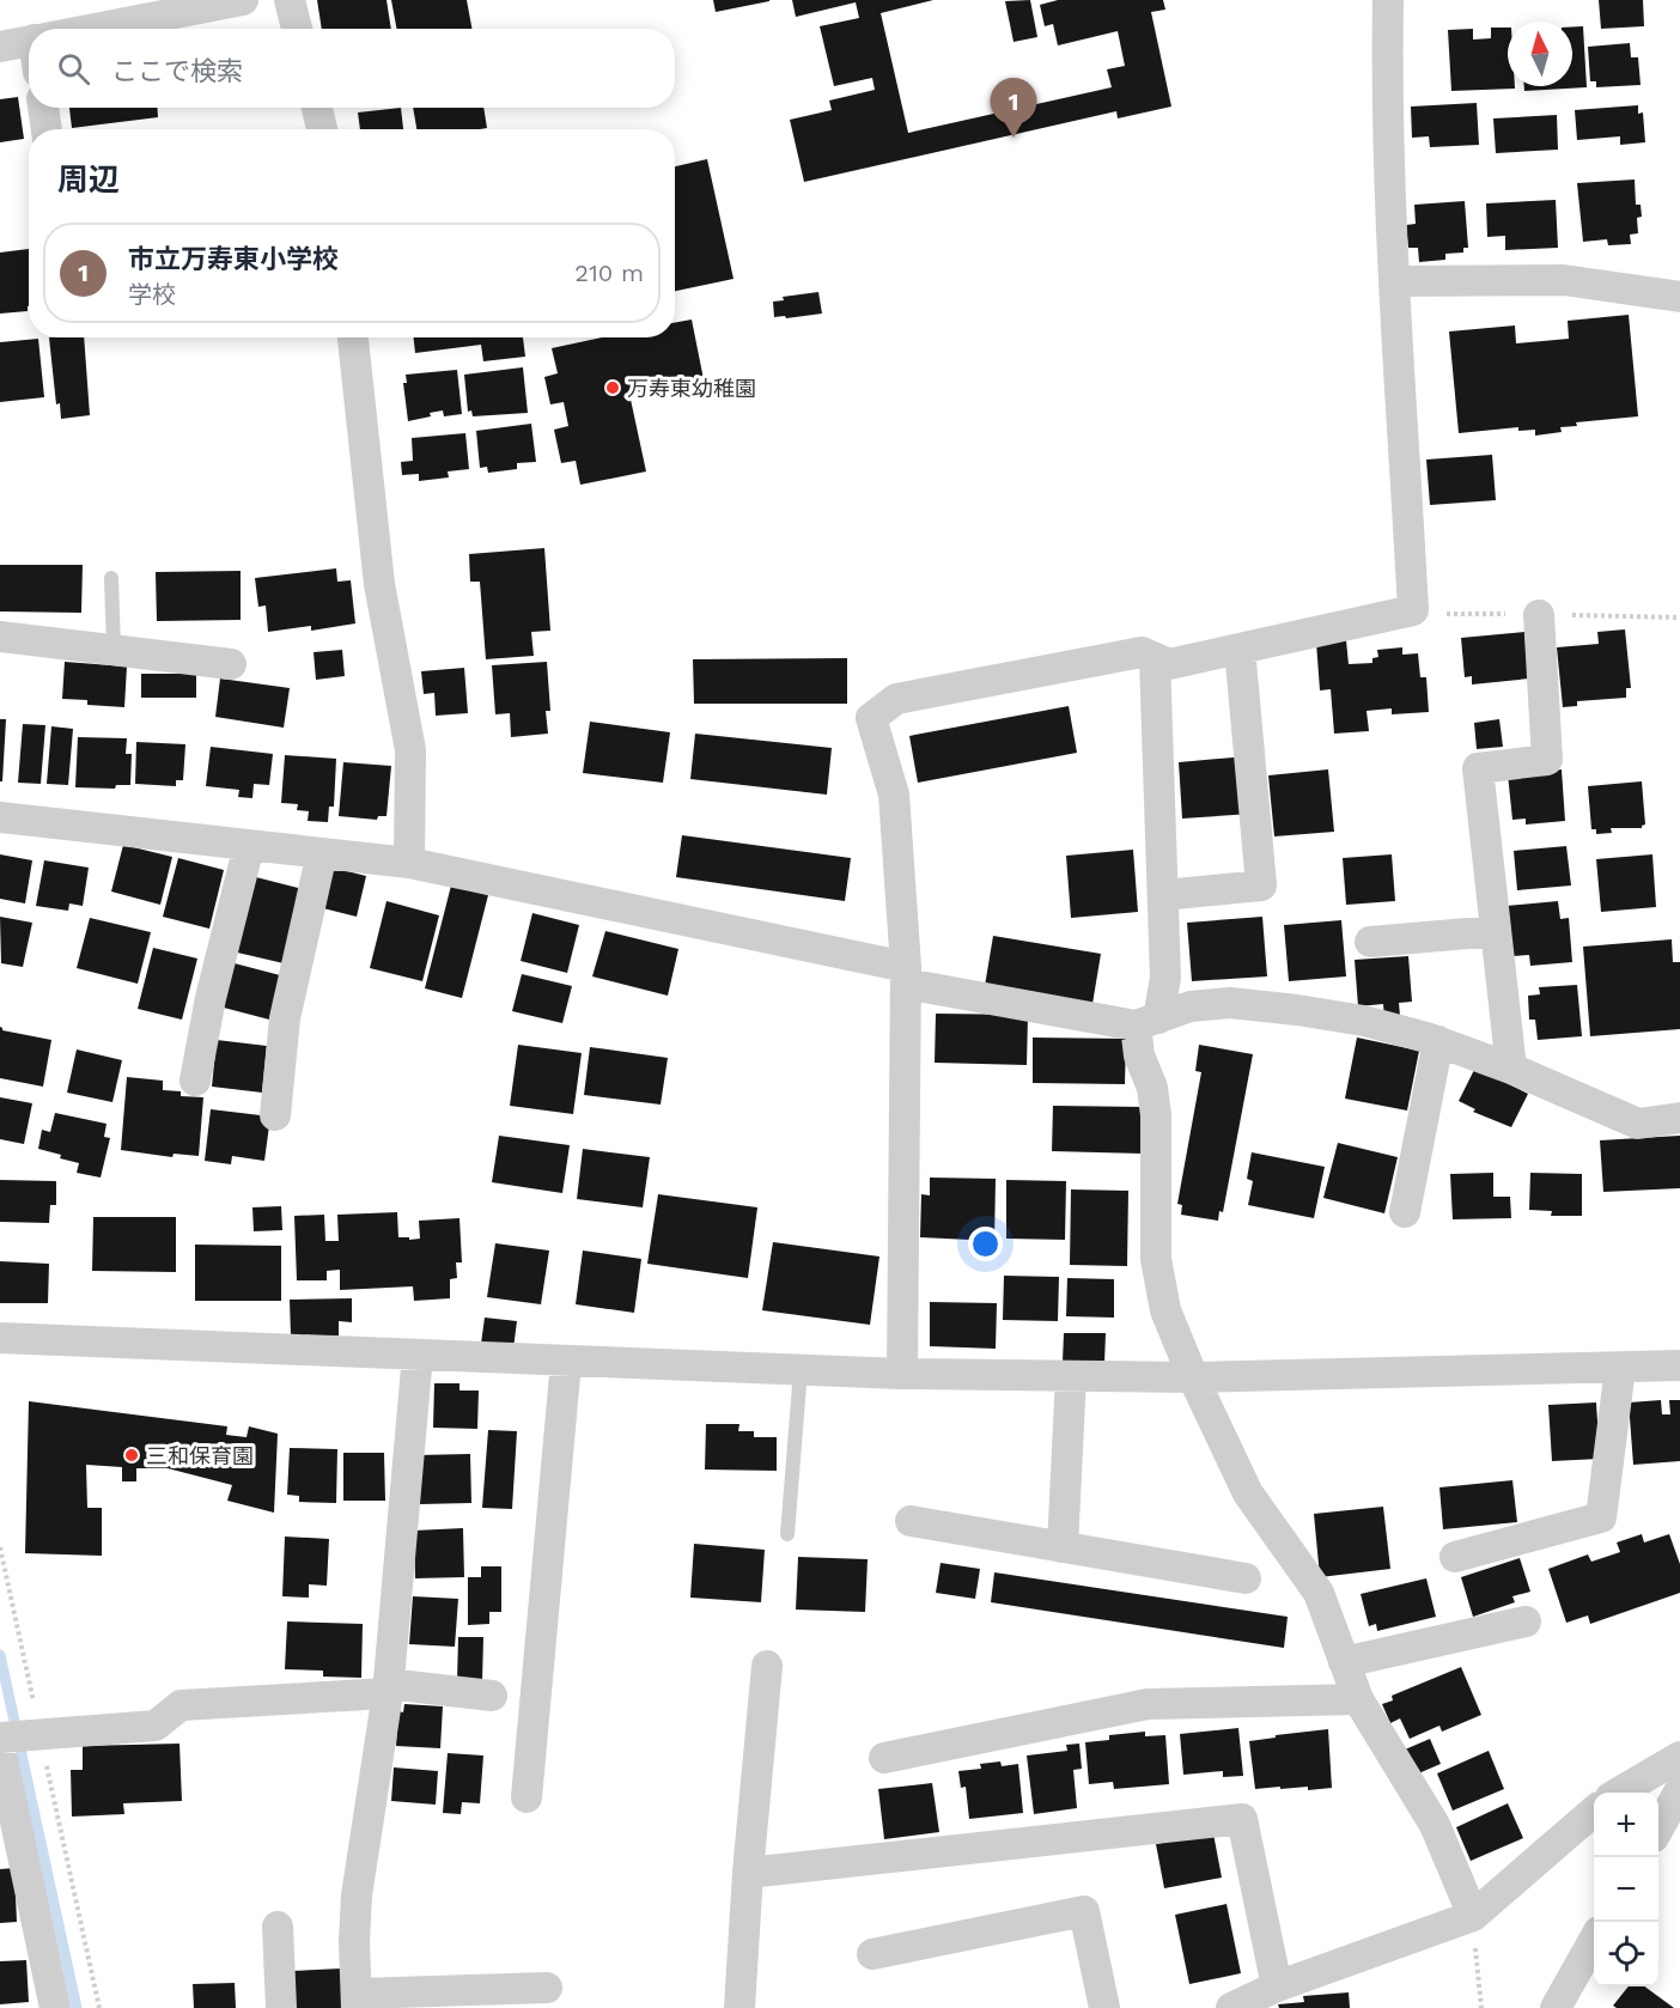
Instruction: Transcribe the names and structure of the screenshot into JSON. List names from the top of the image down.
{
  "places": ["万寿東幼稚園", "三和保育園"],
  "north": "top",
  "page": {
    "search": "ここで検索",
    "pins": "1",
    "heading": "周辺",
    "list": [
      {
        "mark": "1",
        "name": "市立万寿東小学校",
        "note": "学校",
        "value": "210 m"
      }
    ],
    "map_buttons": ["+", "−"]
  }
}
